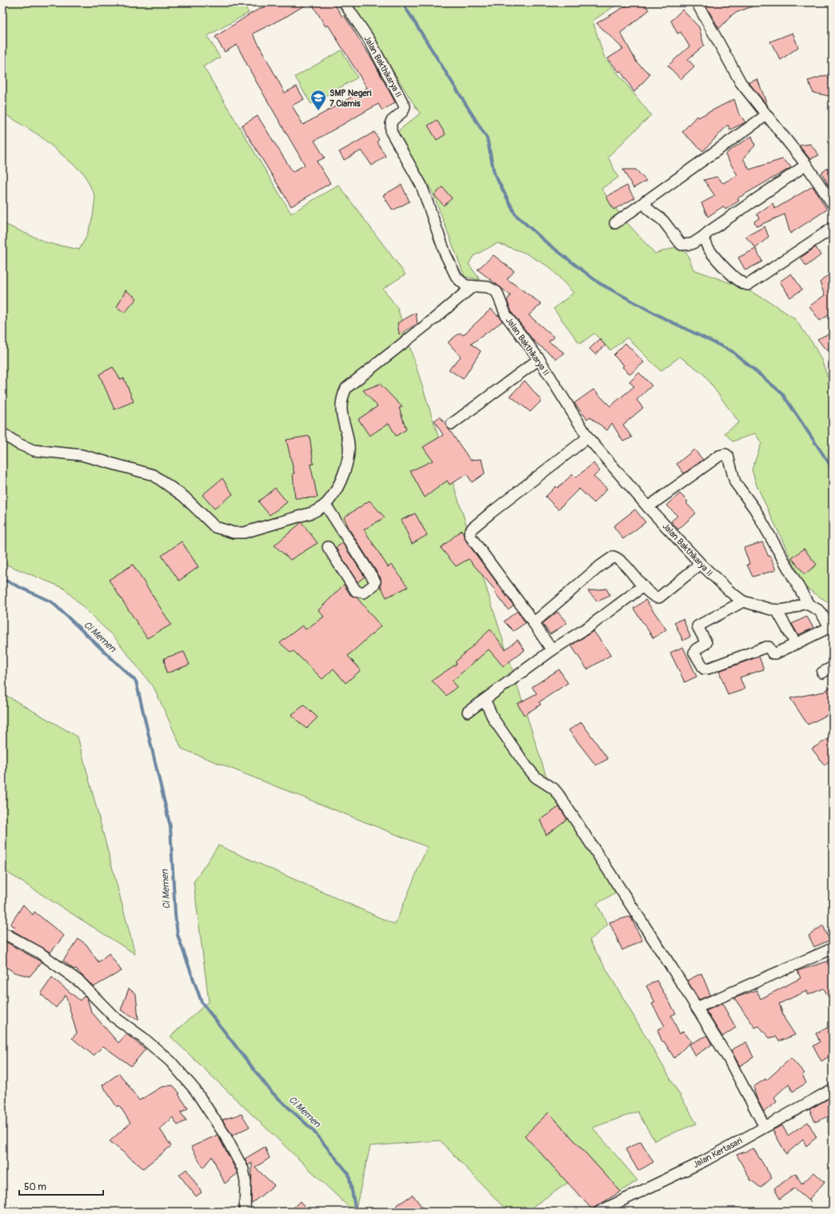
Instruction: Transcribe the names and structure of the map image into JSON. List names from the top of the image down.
{
  "streets": {
    "street": ["Jalan Bakthikarya II", "Jalan Kertasari"]
  },
  "water": ["Ci Memen"],
  "places": {
    "school or university": ["SMP Negeri 7 Ciamis"]
  },
  "scale_bar": "50 m"
}
